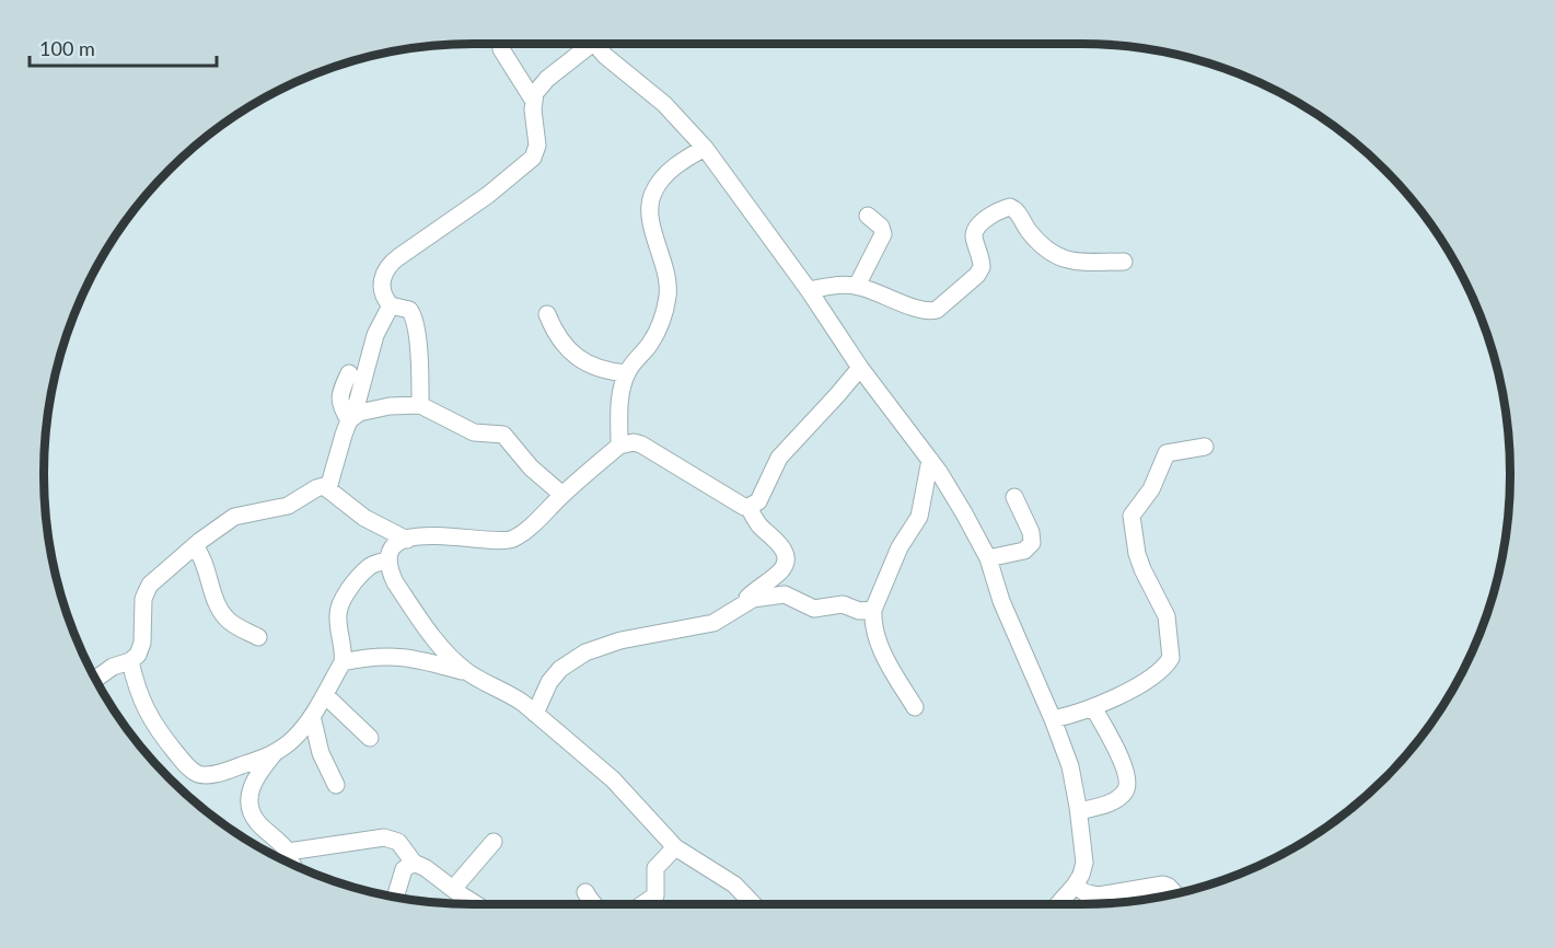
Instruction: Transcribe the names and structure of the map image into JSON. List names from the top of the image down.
{
  "scale_bar": "100 m"
}
